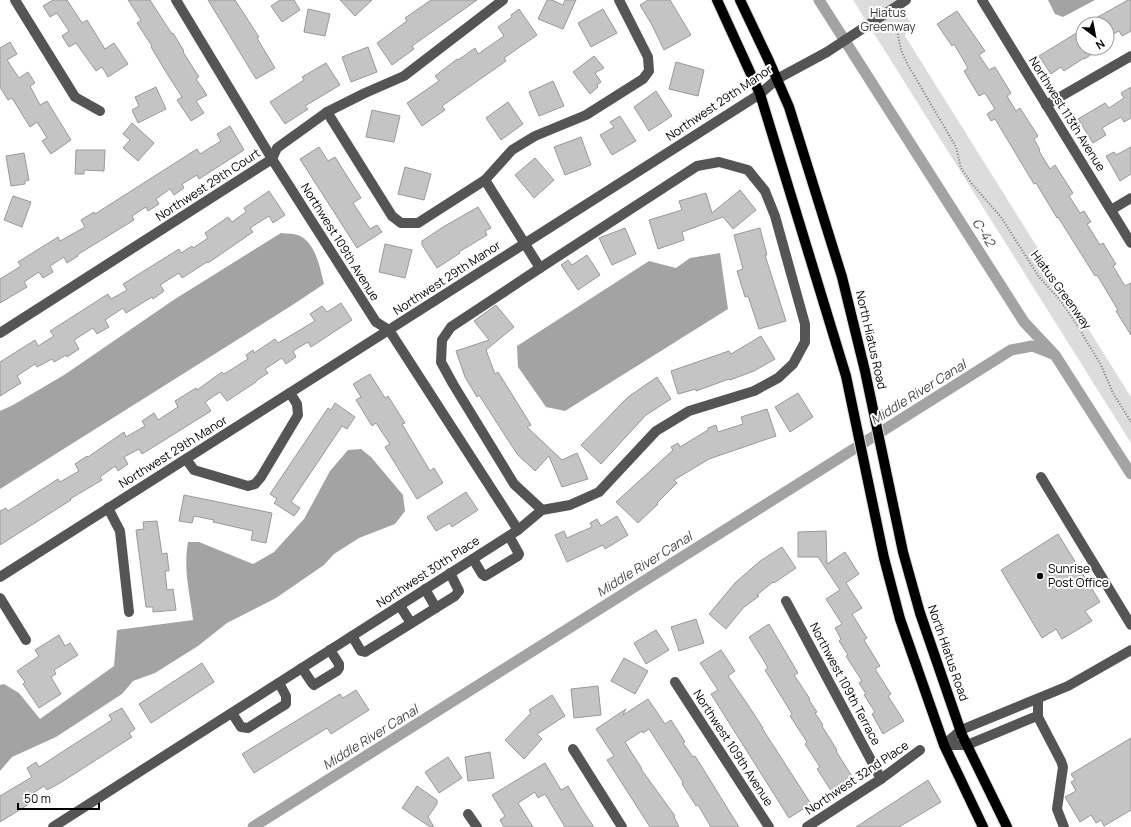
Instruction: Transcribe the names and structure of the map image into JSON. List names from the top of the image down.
{
  "streets": {
    "main road": ["North Hiatus Road"],
    "street": [
      "Northwest 29th Manor",
      "Northwest 113th Avenue",
      "Northwest 29th Court",
      "Northwest 109th Avenue",
      "Northwest 30th Place",
      "Northwest 109th Terrace",
      "Northwest 32nd Place"
    ],
    "path": ["Hiatus Greenway"]
  },
  "crossings": [
    ["Northwest 29th Manor", "Northwest 109th Avenue"],
    ["Northwest 29th Manor", "North Hiatus Road"],
    ["Northwest 29th Court", "Northwest 109th Avenue"],
    ["Northwest 109th Avenue", "Northwest 30th Place"],
    ["Northwest 109th Terrace", "Northwest 32nd Place"]
  ],
  "water": ["C-42", "Middle River Canal"],
  "parks": ["Hiatus Greenway"],
  "places": ["Sunrise Post Office"],
  "scale_bar": "50 m",
  "north": "bottom right"
}
